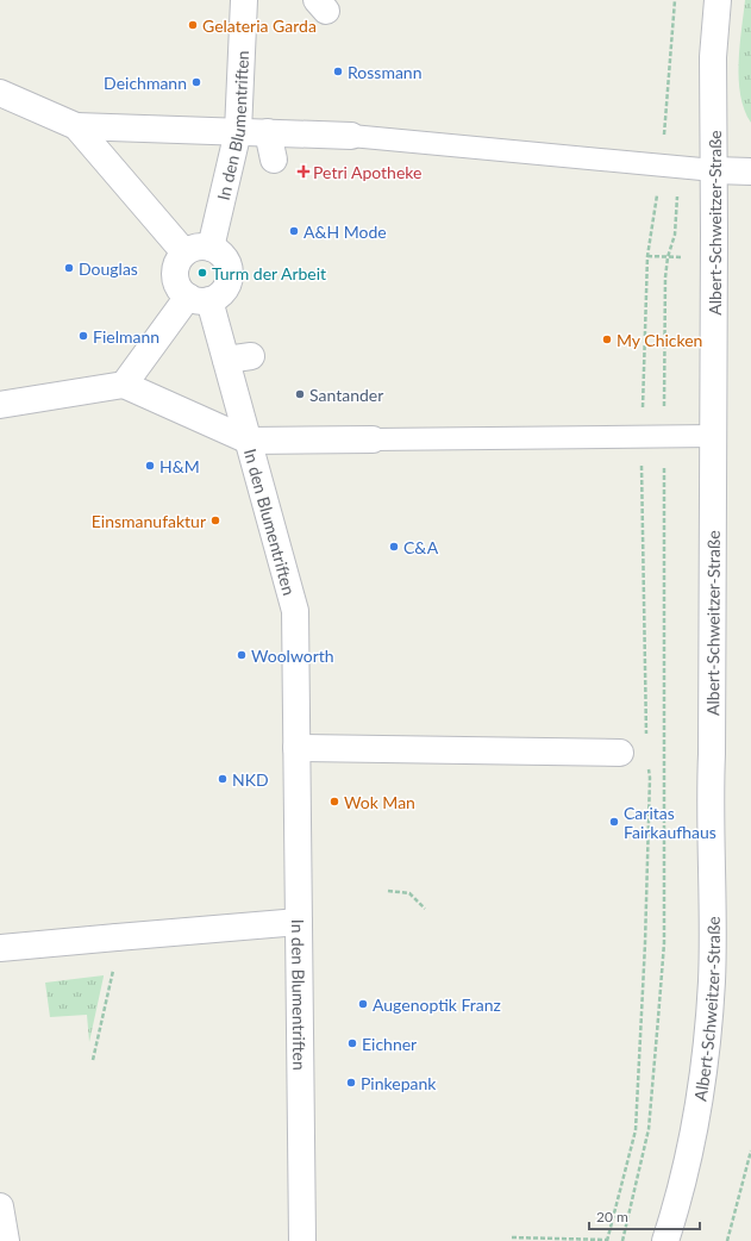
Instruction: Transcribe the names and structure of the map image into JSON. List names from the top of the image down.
{
  "streets": {
    "street": ["In den Blumentriften", "Albert-Schweitzer-Straße"]
  },
  "places": {
    "other": [
      "Gelateria Garda",
      "Rossmann",
      "Deichmann",
      "A&H Mode",
      "Douglas",
      "Turm der Arbeit",
      "Fielmann",
      "My Chicken",
      "Santander",
      "H&M",
      "Einsmanufaktur",
      "C&A",
      "Woolworth",
      "NKD",
      "Wok Man",
      "Caritas Fairkaufhaus",
      "Augenoptik Franz",
      "Eichner",
      "Pinkepank"
    ],
    "health": ["Petri Apotheke"]
  },
  "scale_bar": "20 m"
}
